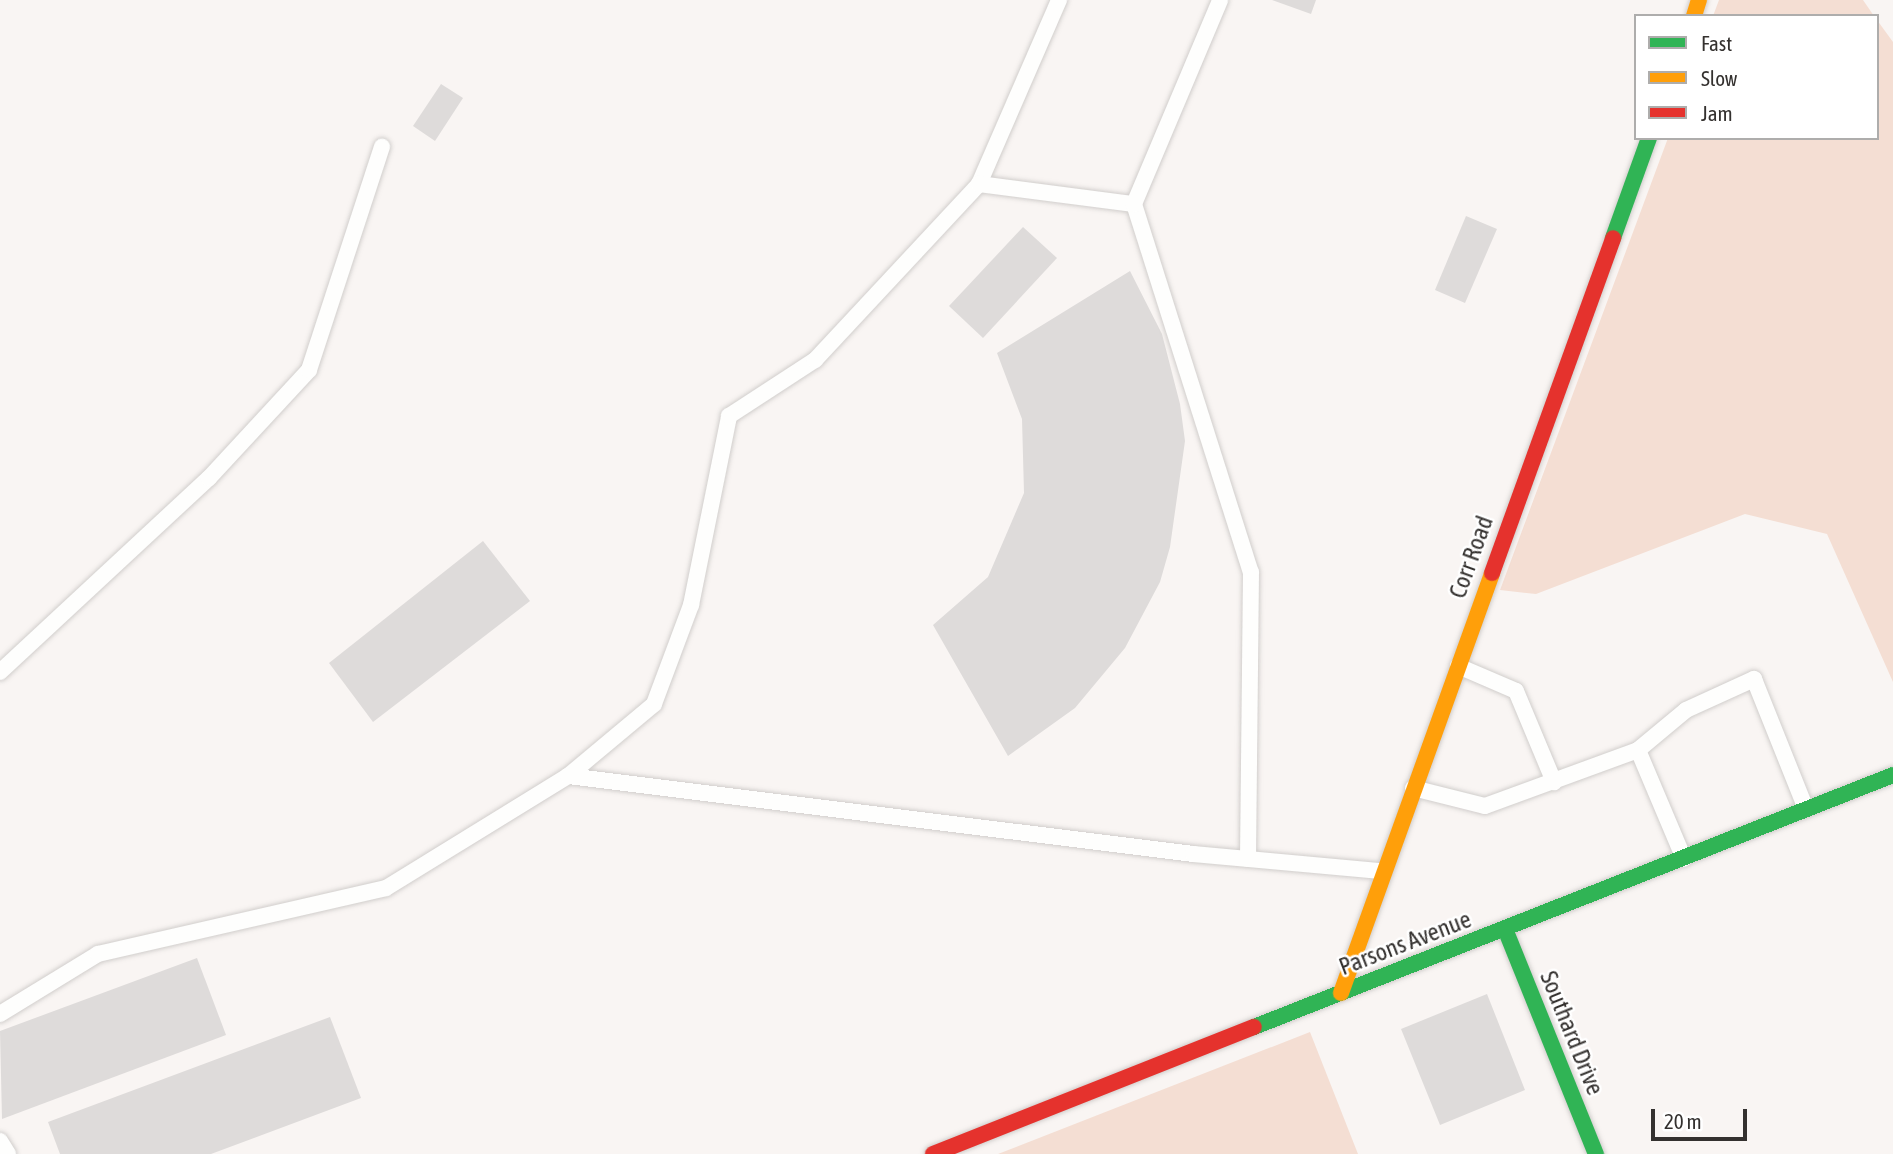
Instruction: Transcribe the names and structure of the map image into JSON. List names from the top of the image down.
{
  "streets": {
    "street": ["Corr Road", "Parsons Avenue", "Southard Drive"]
  },
  "crossings": [
    ["Corr Road", "Parsons Avenue"],
    ["Parsons Avenue", "Southard Drive"]
  ],
  "legend": ["Fast", "Slow", "Jam"],
  "scale_bar": "20 m"
}
